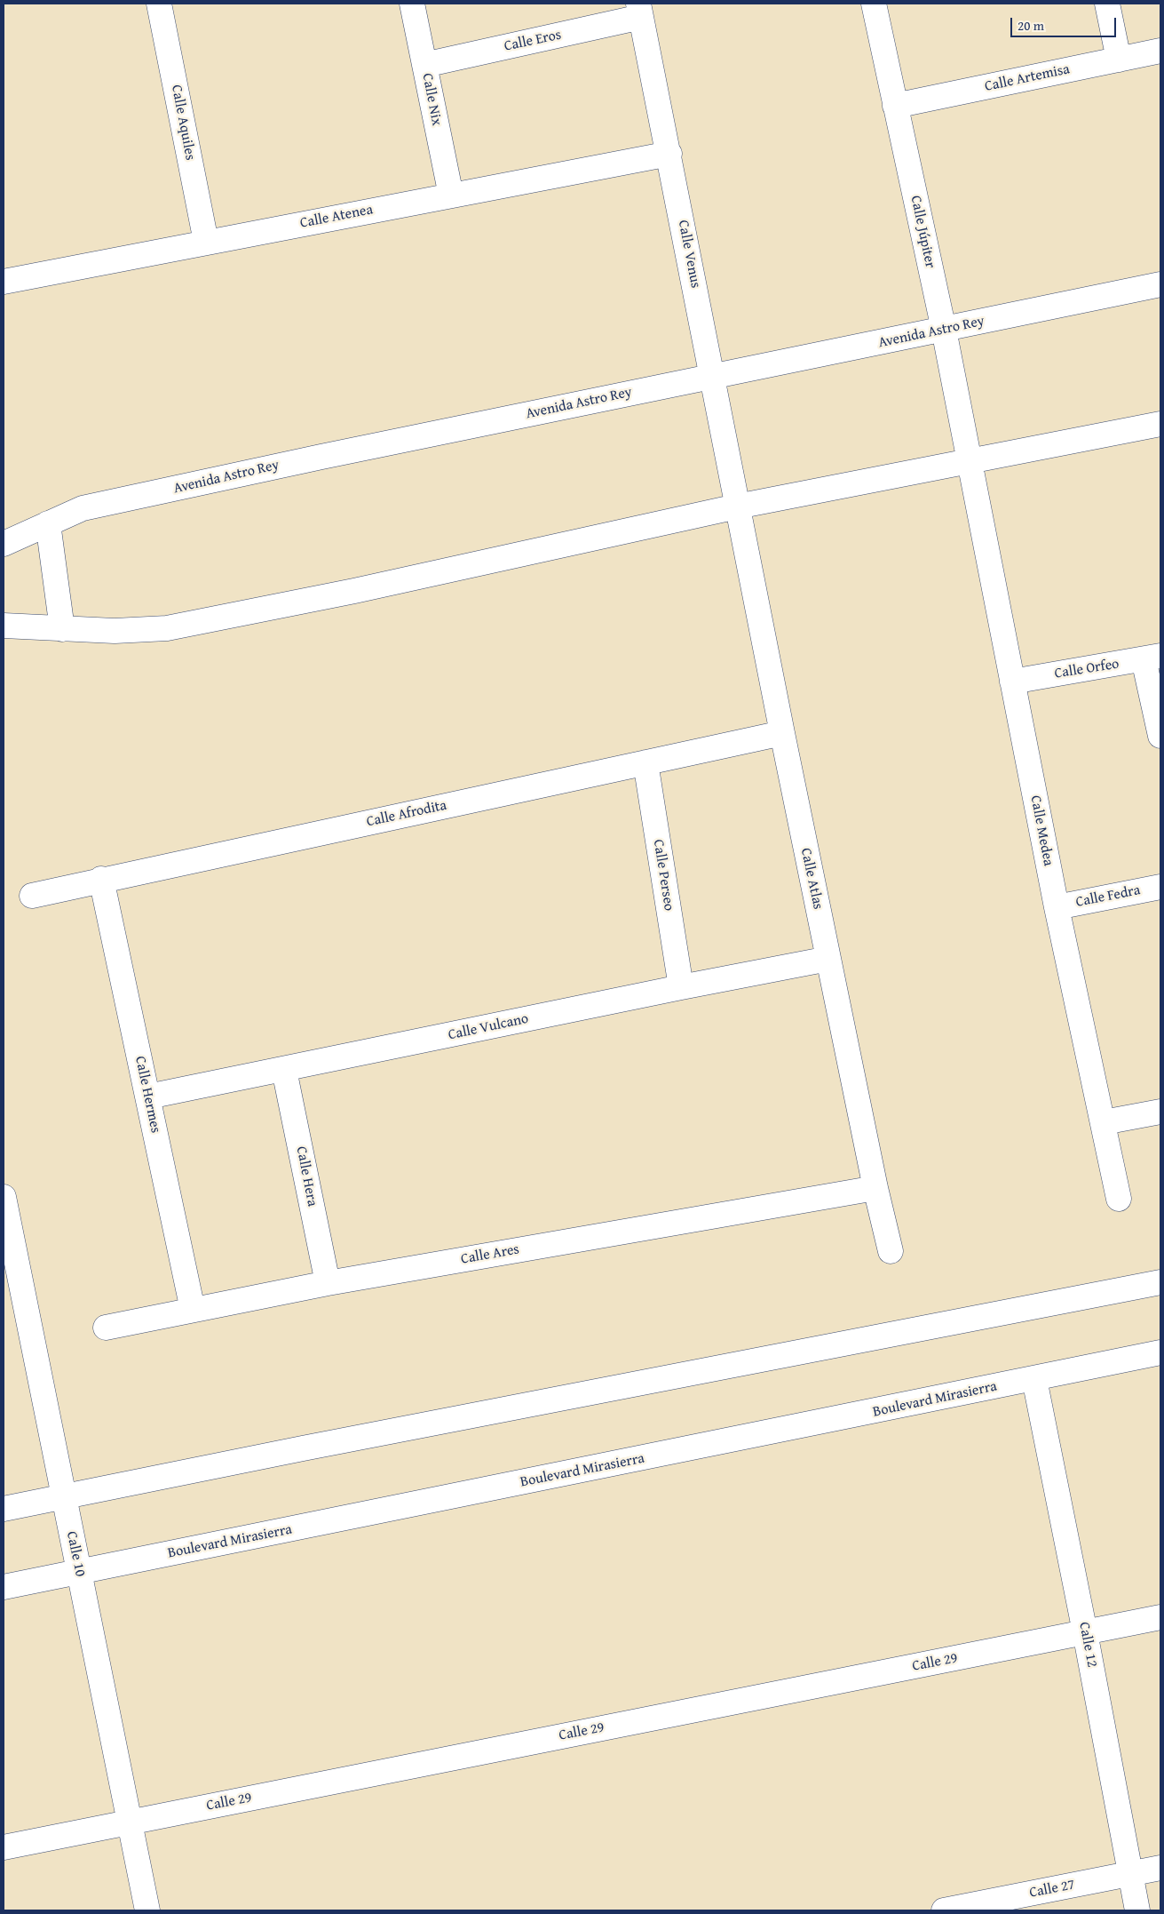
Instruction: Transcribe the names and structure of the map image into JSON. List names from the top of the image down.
{
  "streets": {
    "street": [
      "Calle Eros",
      "Calle Artemisa",
      "Calle Nix",
      "Calle Aquiles",
      "Calle Atenea",
      "Calle Júpiter",
      "Calle Venus",
      "Avenida Astro Rey",
      "Calle Orfeo",
      "Calle Afrodita",
      "Calle Medea",
      "Calle Perseo",
      "Calle Atlas",
      "Calle Fedra",
      "Calle Vulcano",
      "Calle Hermes",
      "Calle Hera",
      "Calle Ares",
      "Boulevard Mirasierra",
      "Calle 10",
      "Calle 12",
      "Calle 29",
      "Calle 27"
    ]
  },
  "crossings": [
    ["Calle Eros", "Calle Nix"],
    ["Calle Eros", "Calle Venus"],
    ["Calle Artemisa", "Calle Júpiter"],
    ["Calle Nix", "Calle Atenea"],
    ["Calle Aquiles", "Calle Atenea"],
    ["Calle Atenea", "Calle Venus"],
    ["Calle Júpiter", "Avenida Astro Rey"],
    ["Calle Júpiter", "Calle Medea"],
    ["Calle Venus", "Avenida Astro Rey"],
    ["Calle Venus", "Calle Atlas"],
    ["Calle Orfeo", "Calle Medea"],
    ["Calle Afrodita", "Calle Perseo"],
    ["Calle Afrodita", "Calle Atlas"],
    ["Calle Afrodita", "Calle Hermes"],
    ["Calle Medea", "Calle Fedra"],
    ["Calle Perseo", "Calle Vulcano"],
    ["Calle Atlas", "Calle Vulcano"],
    ["Calle Atlas", "Calle Ares"],
    ["Calle Vulcano", "Calle Hermes"],
    ["Calle Vulcano", "Calle Hera"],
    ["Calle Hermes", "Calle Ares"],
    ["Calle Hera", "Calle Ares"],
    ["Boulevard Mirasierra", "Calle 10"],
    ["Boulevard Mirasierra", "Calle 12"],
    ["Calle 10", "Calle 29"],
    ["Calle 12", "Calle 29"],
    ["Calle 12", "Calle 27"]
  ],
  "scale_bar": "20 m"
}
